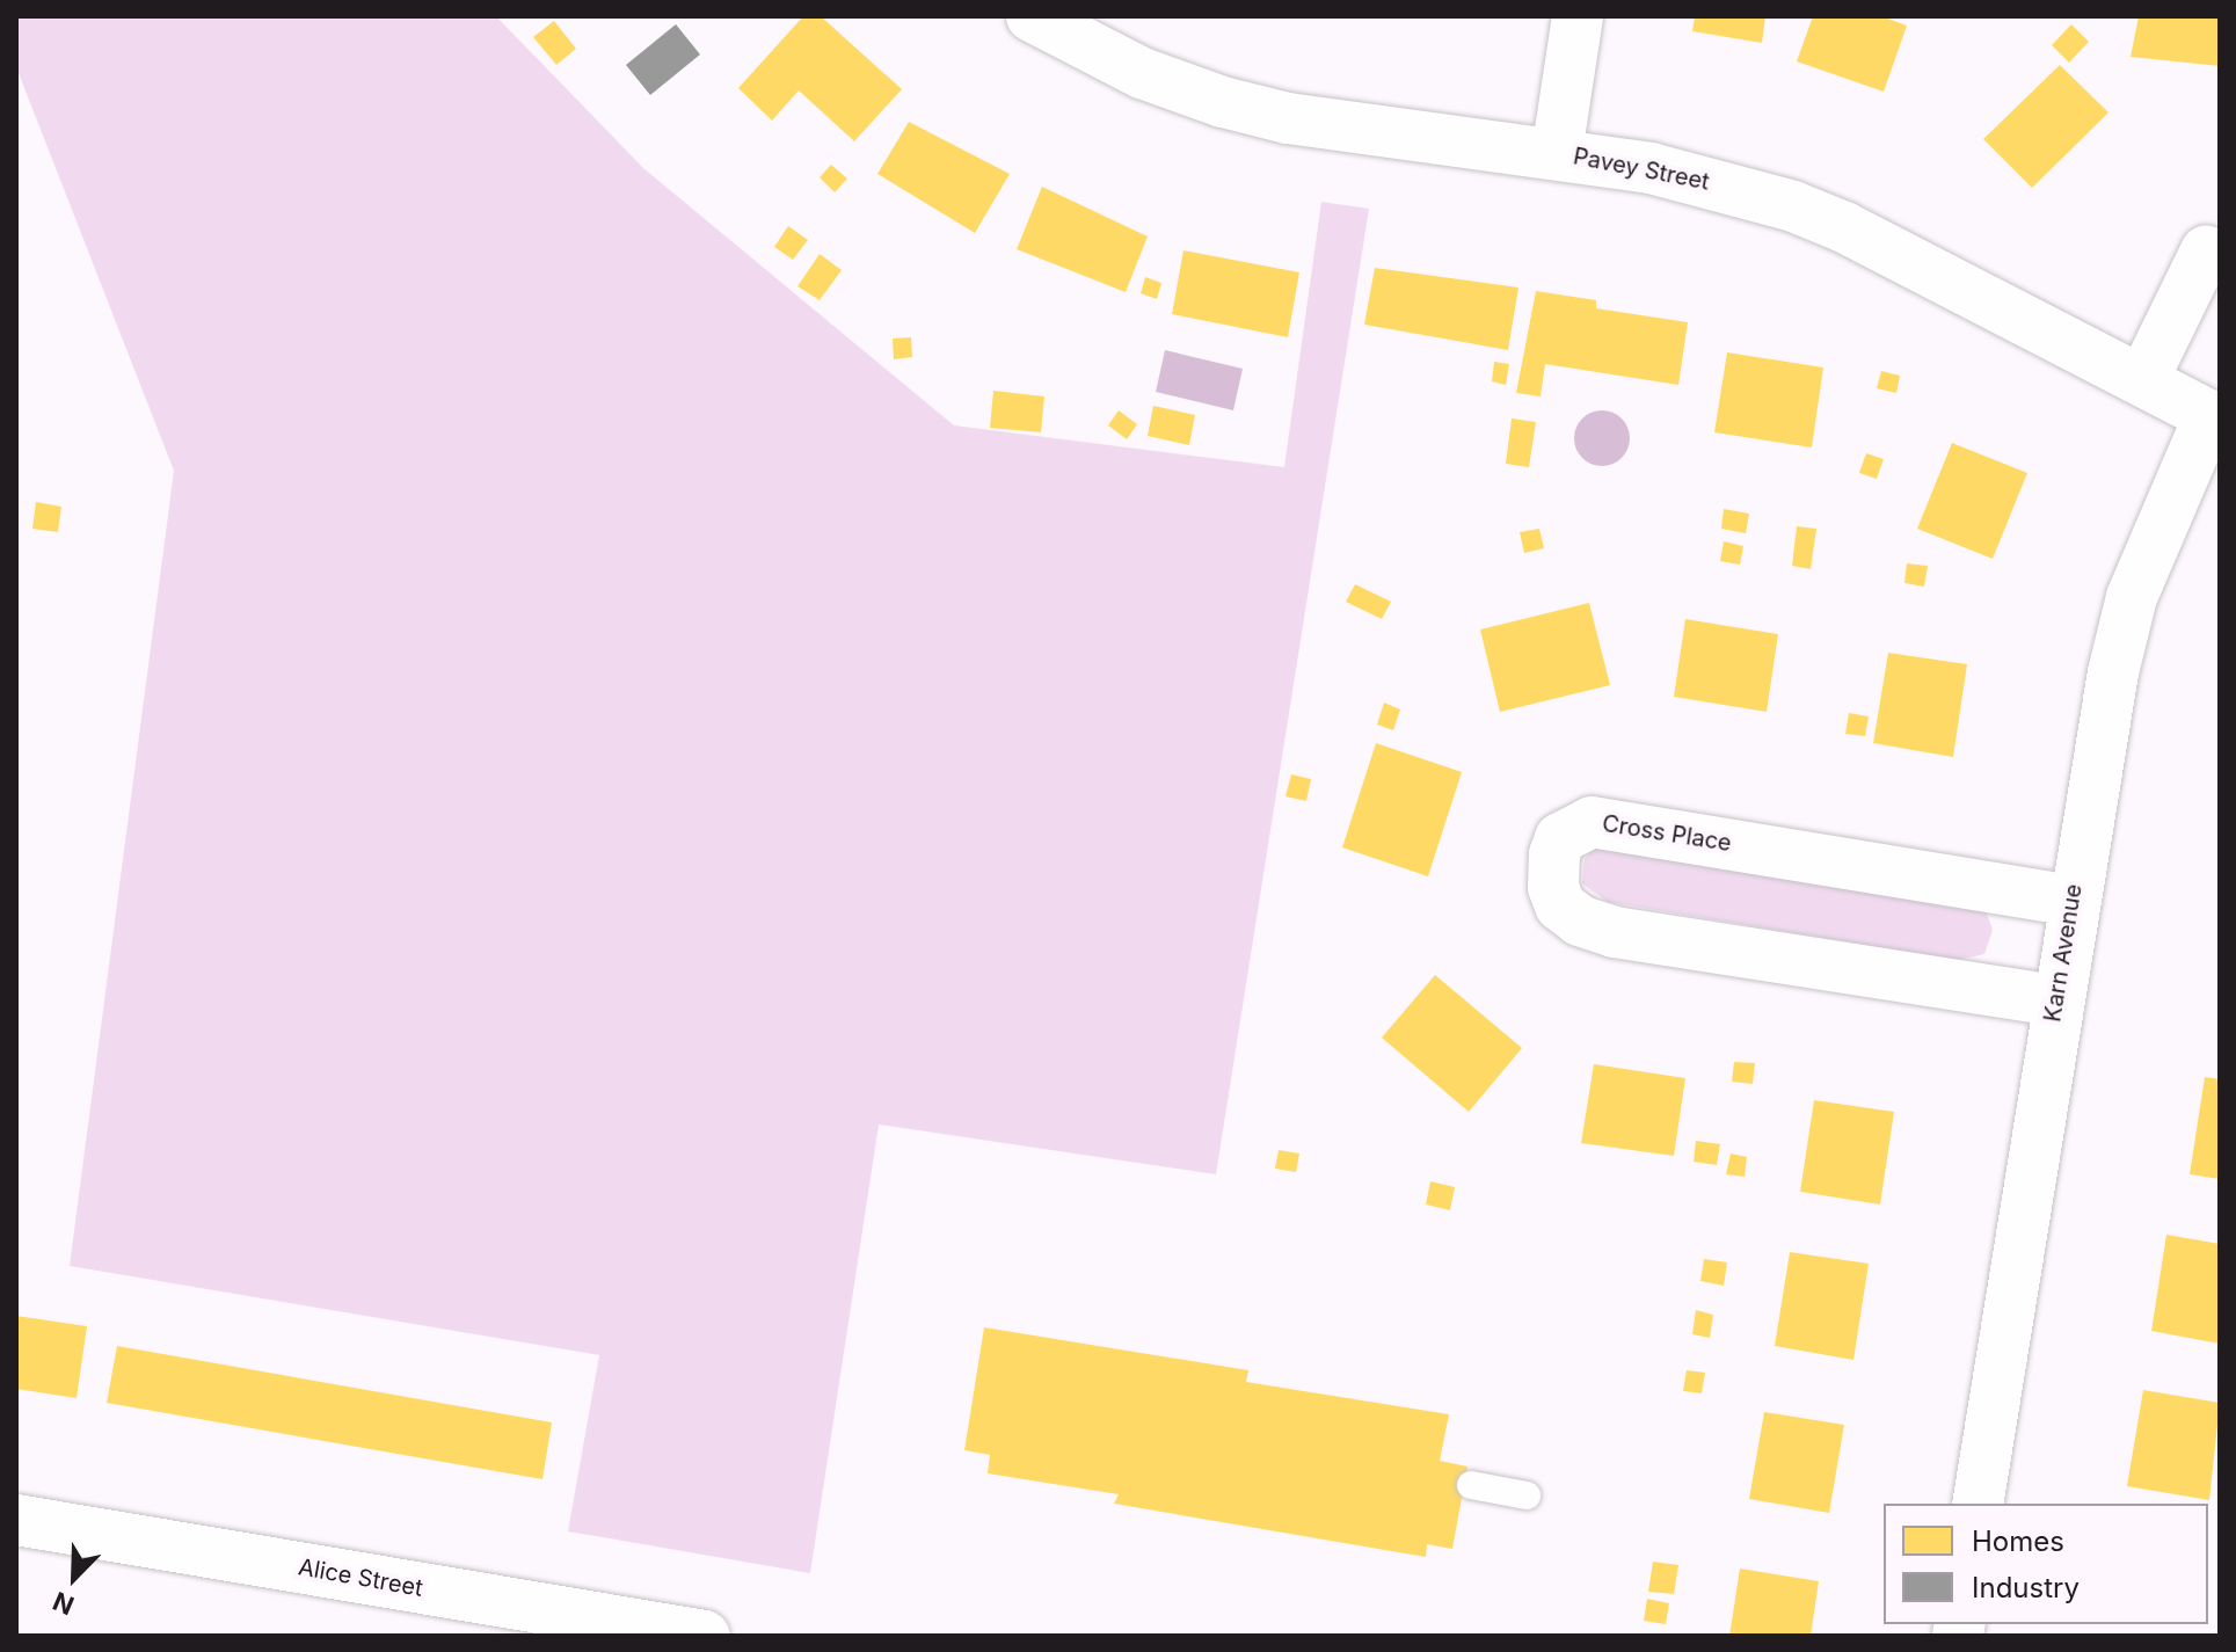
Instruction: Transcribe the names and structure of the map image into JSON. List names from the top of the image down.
{
  "streets": {
    "street": [
      "Pavey Street",
      "Cross Place",
      "Karn Avenue",
      "Alice Street"
    ]
  },
  "crossings": [
    ["Pavey Street", "Karn Avenue"],
    ["Cross Place", "Karn Avenue"]
  ],
  "legend": ["Homes", "Industry"],
  "north": "bottom left"
}
